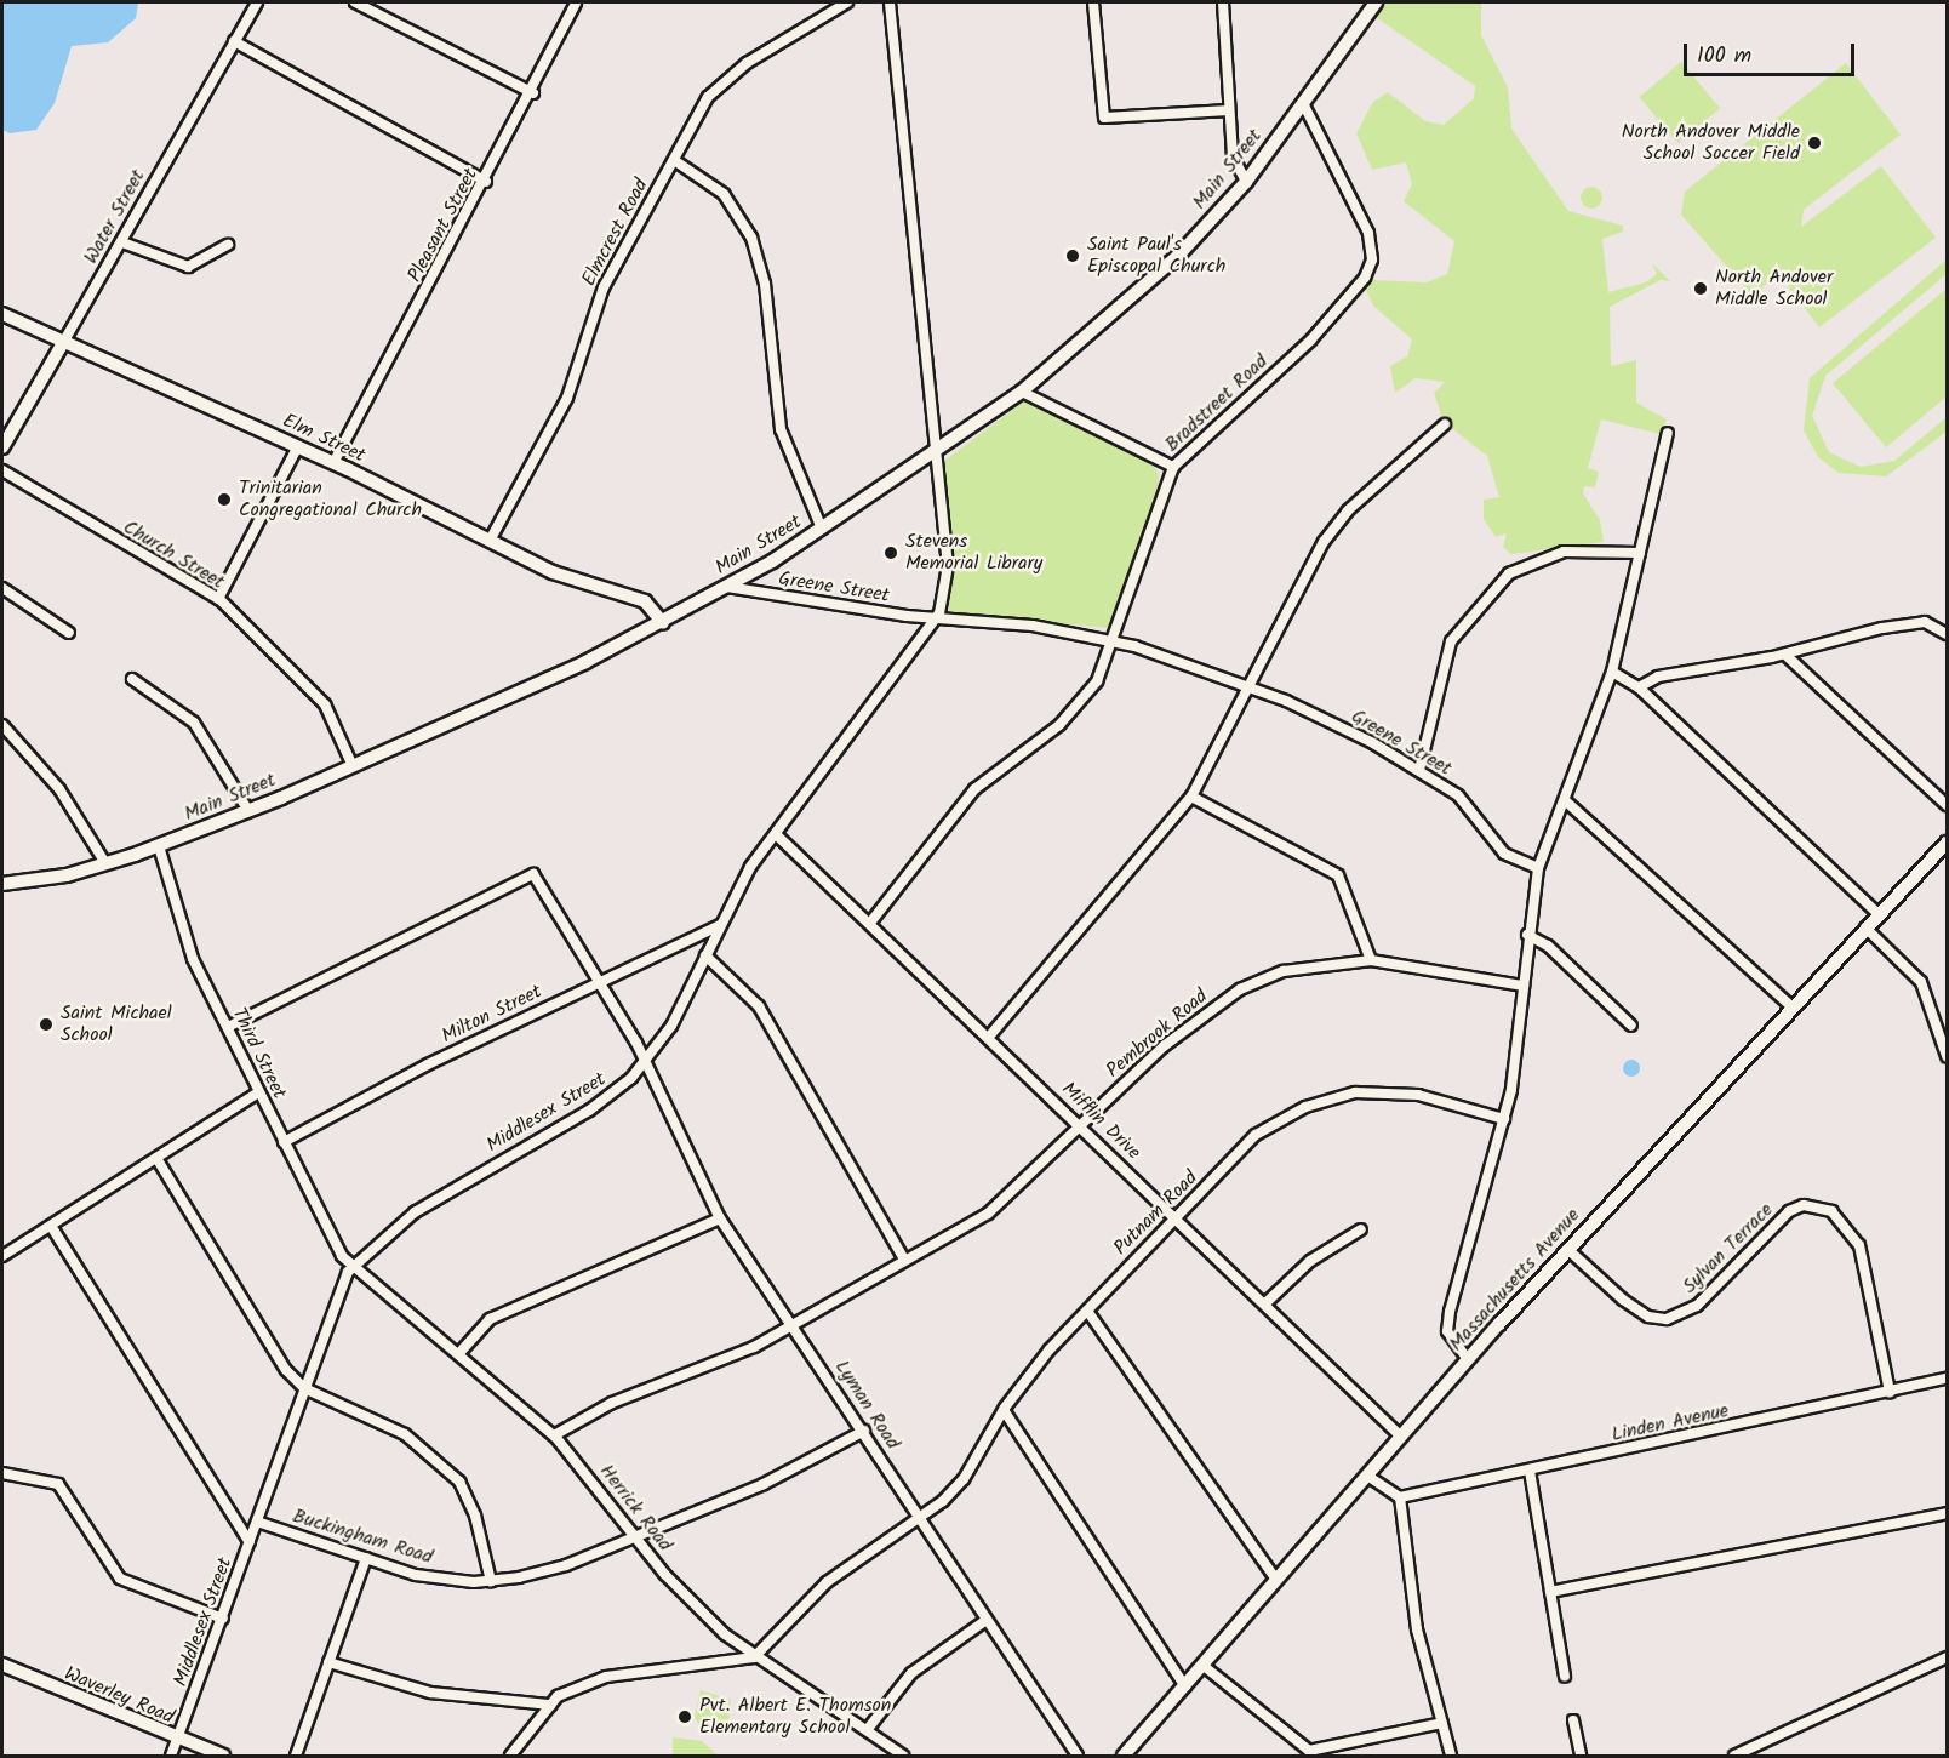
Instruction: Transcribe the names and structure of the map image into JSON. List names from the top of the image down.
{
  "streets": {
    "main road": [
      "Main Street",
      "Water Street",
      "Elm Street",
      "Massachusetts Avenue",
      "Waverley Road"
    ],
    "street": [
      "Pleasant Street",
      "Elmcrest Road",
      "Bradstreet Road",
      "Church Street",
      "Greene Street",
      "Milton Street",
      "Pembrook Road",
      "Third Street",
      "Middlesex Street",
      "Mifflin Drive",
      "Putnam Road",
      "Sylvan Terrace",
      "Lyman Road",
      "Linden Avenue",
      "Herrick Road",
      "Buckingham Road"
    ]
  },
  "crossings": [
    ["Main Street", "Bradstreet Road"],
    ["Main Street", "Elm Street"],
    ["Main Street", "Church Street"],
    ["Main Street", "Greene Street"],
    ["Main Street", "Third Street"],
    ["Main Street", "Middlesex Street"],
    ["Water Street", "Elm Street"],
    ["Pleasant Street", "Elm Street"],
    ["Elmcrest Road", "Elm Street"],
    ["Bradstreet Road", "Greene Street"],
    ["Bradstreet Road", "Mifflin Drive"],
    ["Greene Street", "Middlesex Street"],
    ["Milton Street", "Third Street"],
    ["Milton Street", "Middlesex Street"],
    ["Milton Street", "Lyman Road"],
    ["Pembrook Road", "Mifflin Drive"],
    ["Pembrook Road", "Lyman Road"],
    ["Pembrook Road", "Herrick Road"],
    ["Third Street", "Middlesex Street"],
    ["Third Street", "Lyman Road"],
    ["Third Street", "Herrick Road"],
    ["Middlesex Street", "Mifflin Drive"],
    ["Middlesex Street", "Lyman Road"],
    ["Middlesex Street", "Herrick Road"],
    ["Middlesex Street", "Buckingham Road"],
    ["Middlesex Street", "Waverley Road"],
    ["Mifflin Drive", "Putnam Road"],
    ["Mifflin Drive", "Massachusetts Avenue"],
    ["Putnam Road", "Lyman Road"],
    ["Putnam Road", "Herrick Road"],
    ["Sylvan Terrace", "Massachusetts Avenue"],
    ["Sylvan Terrace", "Linden Avenue"],
    ["Lyman Road", "Buckingham Road"],
    ["Herrick Road", "Buckingham Road"]
  ],
  "places": [
    "North Andover Middle School Soccer Field",
    "Saint Paul's Episcopal Church",
    "North Andover Middle School",
    "Trinitarian Congregational Church",
    "Stevens Memorial Library",
    "Saint Michael School",
    "Pvt. Albert E. Thomson Elementary School"
  ],
  "scale_bar": "100 m"
}
